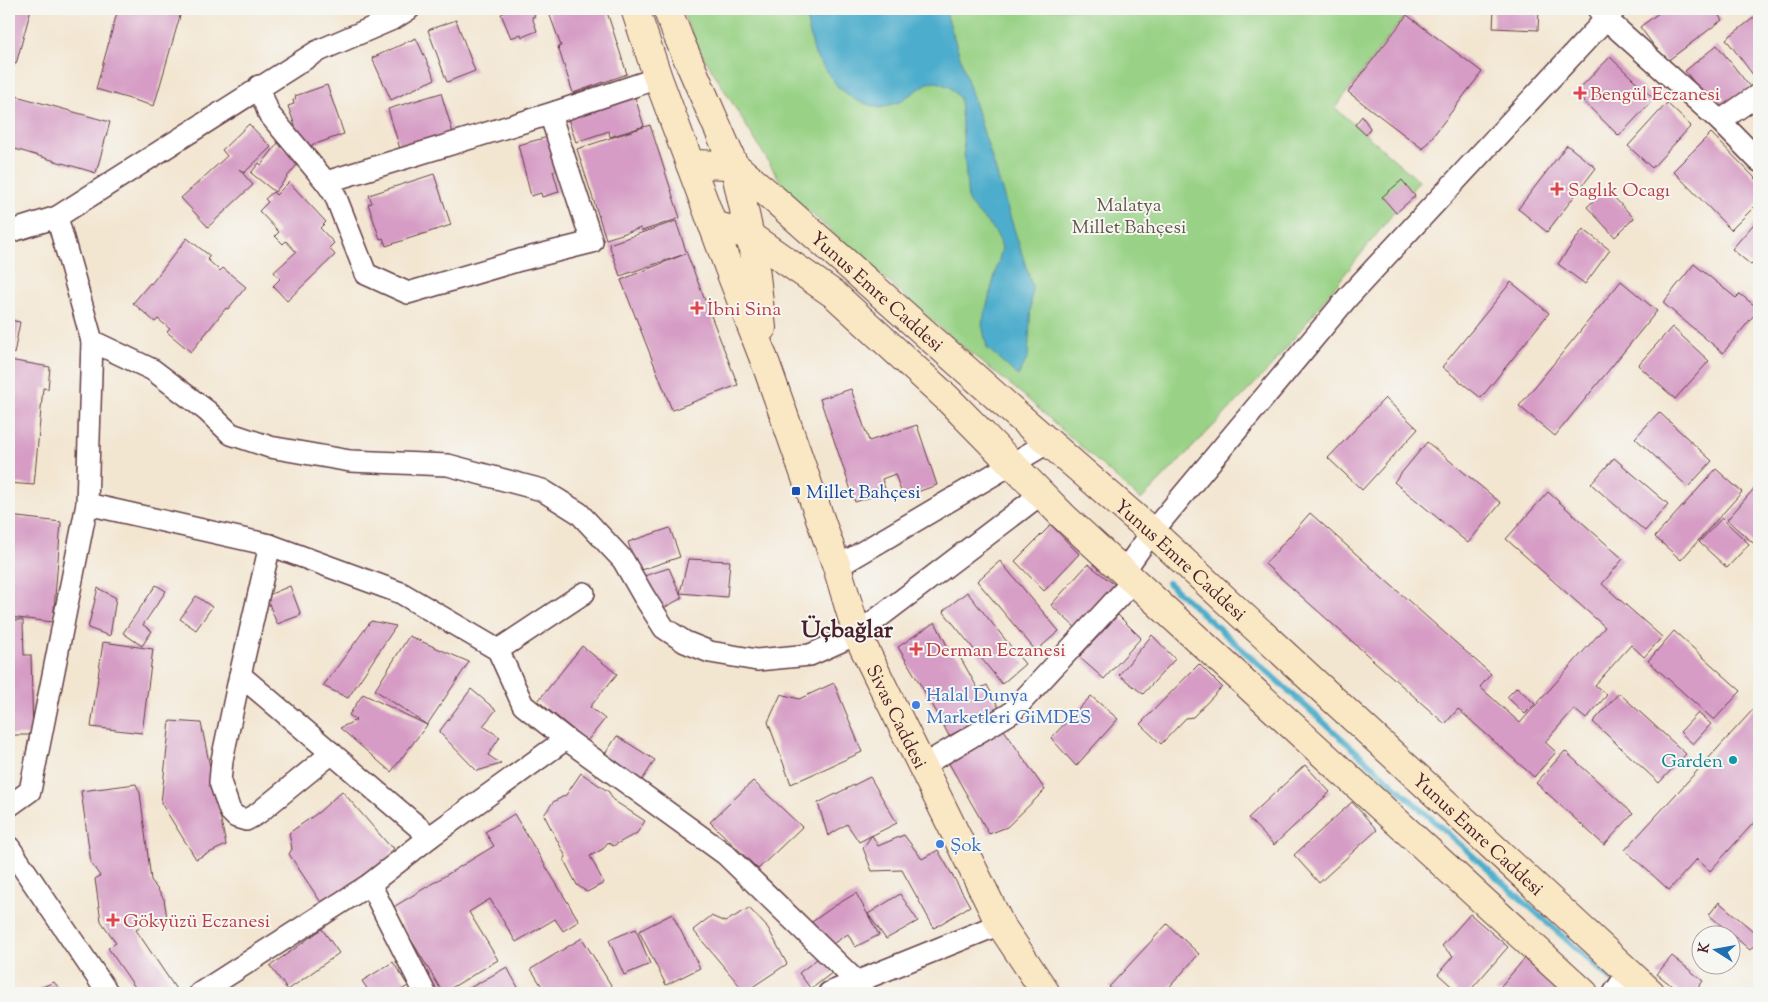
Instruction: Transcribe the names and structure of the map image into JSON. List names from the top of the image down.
{
  "streets": {
    "main road": ["Yunus Emre Caddesi", "Sivas Caddesi"]
  },
  "districts": ["Üçbağlar"],
  "parks": ["Malatya Millet Bahçesi"],
  "places": {
    "health": [
      "Bengül Eczanesi",
      "Saglık Ocagı",
      "İbni Sina",
      "Derman Eczanesi",
      "Gökyüzü Eczanesi"
    ],
    "transit": ["Millet Bahçesi"],
    "other": ["Halal Dunya Marketleri GiMDES", "Garden", "Şok"]
  },
  "north": "left"
}
